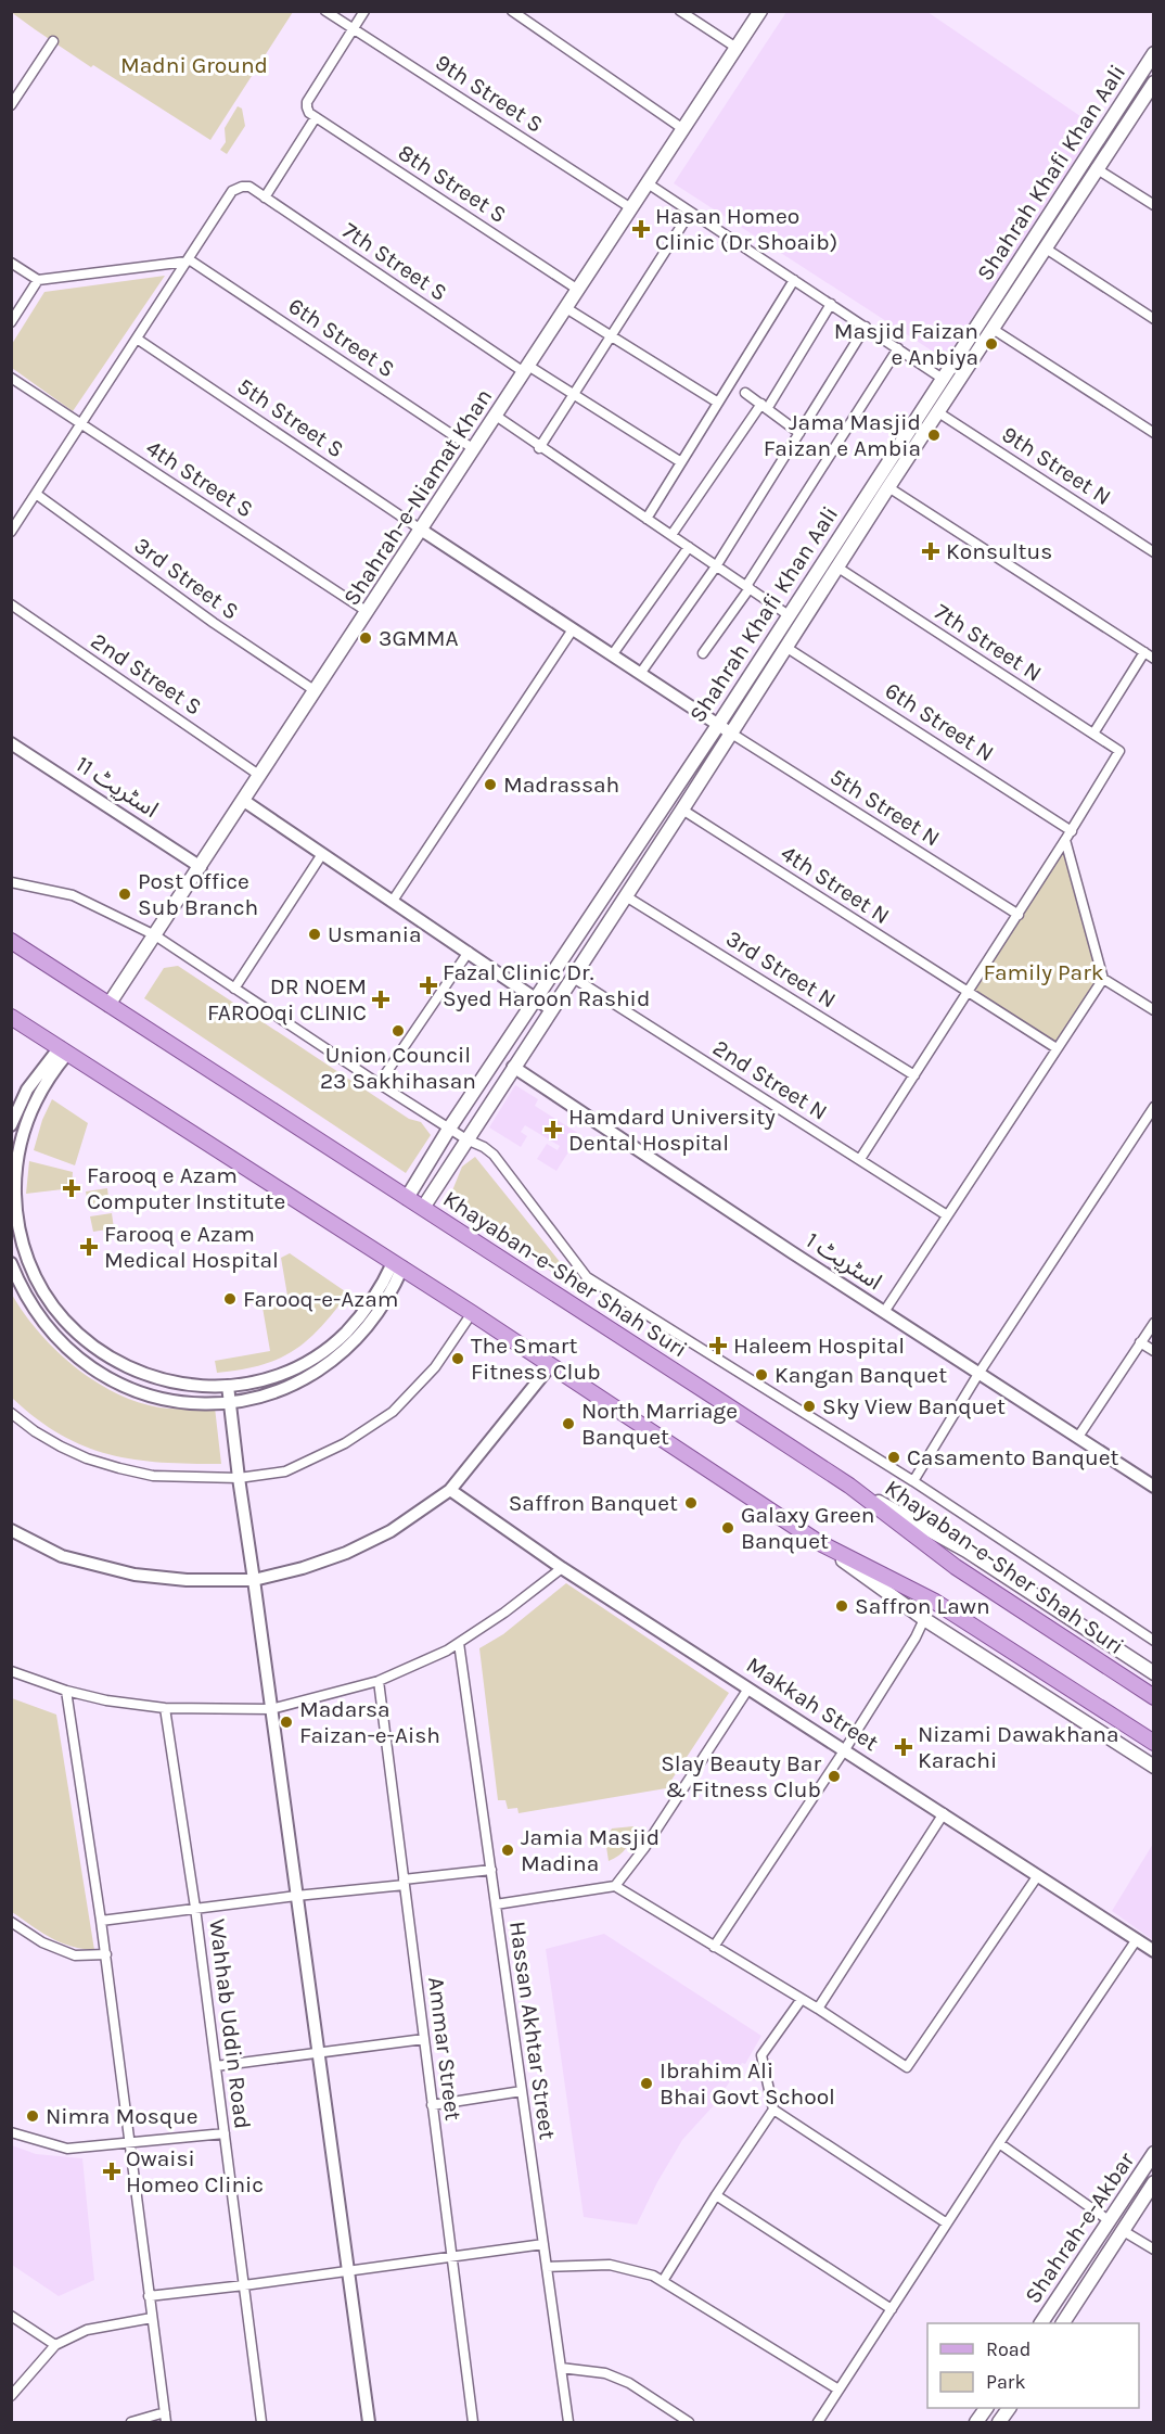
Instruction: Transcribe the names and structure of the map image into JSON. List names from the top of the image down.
{
  "streets": {
    "main road": [
      "Shahrah Khafi Khan Aali",
      "Shahrah-e-Niamat Khan",
      "Khayaban-e-Sher Shah Suri",
      "Shahrah-e-Akbar"
    ],
    "street": [
      "9th Street S",
      "8th Street S",
      "7th Street S",
      "6th Street S",
      "5th Street S",
      "9th Street N",
      "4th Street S",
      "3rd Street S",
      "7th Street N",
      "2nd Street S",
      "6th Street N",
      "اسٹریٹ 11",
      "5th Street N",
      "4th Street N",
      "3rd Street N",
      "2nd Street N",
      "اسٹریٹ 1",
      "Makkah Street",
      "Wahhab Uddin Road",
      "Hassan Akhtar Street",
      "Ammar Street"
    ]
  },
  "crossings": [
    ["9th Street S", "8th Street S"],
    ["9th Street S", "Shahrah-e-Niamat Khan"],
    ["Shahrah Khafi Khan Aali", "9th Street N"],
    ["Shahrah Khafi Khan Aali", "7th Street N"],
    ["Shahrah Khafi Khan Aali", "6th Street N"],
    ["Shahrah Khafi Khan Aali", "5th Street N"],
    ["Shahrah Khafi Khan Aali", "4th Street N"],
    ["Shahrah Khafi Khan Aali", "3rd Street N"],
    ["Shahrah Khafi Khan Aali", "2nd Street N"],
    ["Shahrah Khafi Khan Aali", "اسٹریٹ 1"],
    ["Shahrah Khafi Khan Aali", "Khayaban-e-Sher Shah Suri"],
    ["8th Street S", "Shahrah-e-Niamat Khan"],
    ["7th Street S", "6th Street S"],
    ["7th Street S", "Shahrah-e-Niamat Khan"],
    ["6th Street S", "Shahrah-e-Niamat Khan"],
    ["5th Street S", "Shahrah-e-Niamat Khan"],
    ["4th Street S", "Shahrah-e-Niamat Khan"],
    ["Shahrah-e-Niamat Khan", "3rd Street S"],
    ["Shahrah-e-Niamat Khan", "2nd Street S"],
    ["Shahrah-e-Niamat Khan", "اسٹریٹ 11"],
    ["Shahrah-e-Niamat Khan", "Khayaban-e-Sher Shah Suri"],
    ["7th Street N", "6th Street N"]
  ],
  "parks": ["Madni Ground", "Family Park"],
  "places": {
    "health": [
      "Hasan Homeo Clinic (Dr Shoaib)",
      "Konsultus",
      "Fazal Clinic Dr. Syed Haroon Rashid",
      "DR NOEM FAROOqi CLINIC",
      "Hamdard University Dental Hospital",
      "Farooq e Azam Computer Institute",
      "Farooq e Azam Medical Hospital",
      "Haleem Hospital",
      "Nizami Dawakhana Karachi",
      "Owaisi Homeo Clinic"
    ],
    "other": [
      "Masjid Faizan e Anbiya",
      "Jama Masjid Faizan e Ambia",
      "3GMMA",
      "Madrassah",
      "Post Office Sub Branch",
      "Usmania",
      "Union Council 23 Sakhihasan",
      "Farooq-e-Azam",
      "The Smart Fitness Club",
      "Kangan Banquet",
      "Sky View Banquet",
      "North Marriage Banquet",
      "Casamento Banquet",
      "Saffron Banquet",
      "Galaxy Green Banquet",
      "Saffron Lawn",
      "Madarsa Faizan-e-Aish",
      "Slay Beauty Bar & Fitness Club",
      "Jamia Masjid Madina",
      "Ibrahim Ali Bhai Govt School",
      "Nimra Mosque"
    ]
  },
  "legend": ["Road", "Park"]
}
